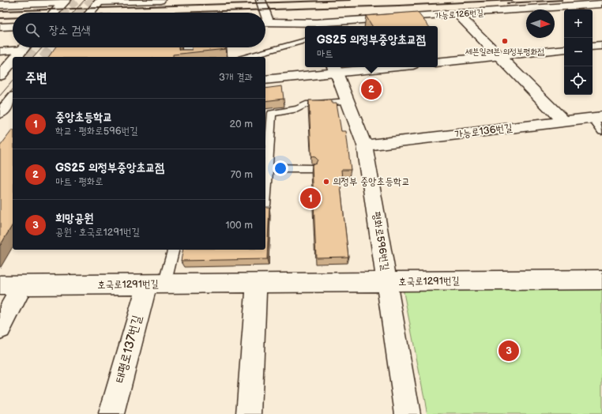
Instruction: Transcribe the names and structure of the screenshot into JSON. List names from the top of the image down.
{
  "streets": {
    "street": [
      "가능로126번길",
      "가능로136번길",
      "평화로596번길",
      "호국로1291번길",
      "태평로137번길"
    ]
  },
  "crossings": [
    ["가능로136번길", "평화로596번길"],
    ["평화로596번길", "호국로1291번길"],
    ["호국로1291번길", "태평로137번길"]
  ],
  "places": ["세븐일레븐 의정부평화점", "의정부 중앙초등학교"],
  "north": "right",
  "page": {
    "map_buttons": ["+", "−"],
    "search": "장소 검색",
    "popup": ["GS25 의정부중앙초교점", "마트"],
    "heading": ["주변", "3개 결과"],
    "pins": ["2", "1", "3"],
    "list": [
      {
        "mark": "1",
        "name": "중앙초등학교",
        "note": "학교 · 평화로596번길",
        "value": "20 m"
      },
      {
        "mark": "2",
        "name": "GS25 의정부중앙초교점",
        "note": "마트 · 평화로",
        "value": "70 m"
      },
      {
        "mark": "3",
        "name": "희망공원",
        "note": "공원 · 호국로1291번길",
        "value": "100 m"
      }
    ]
  }
}
